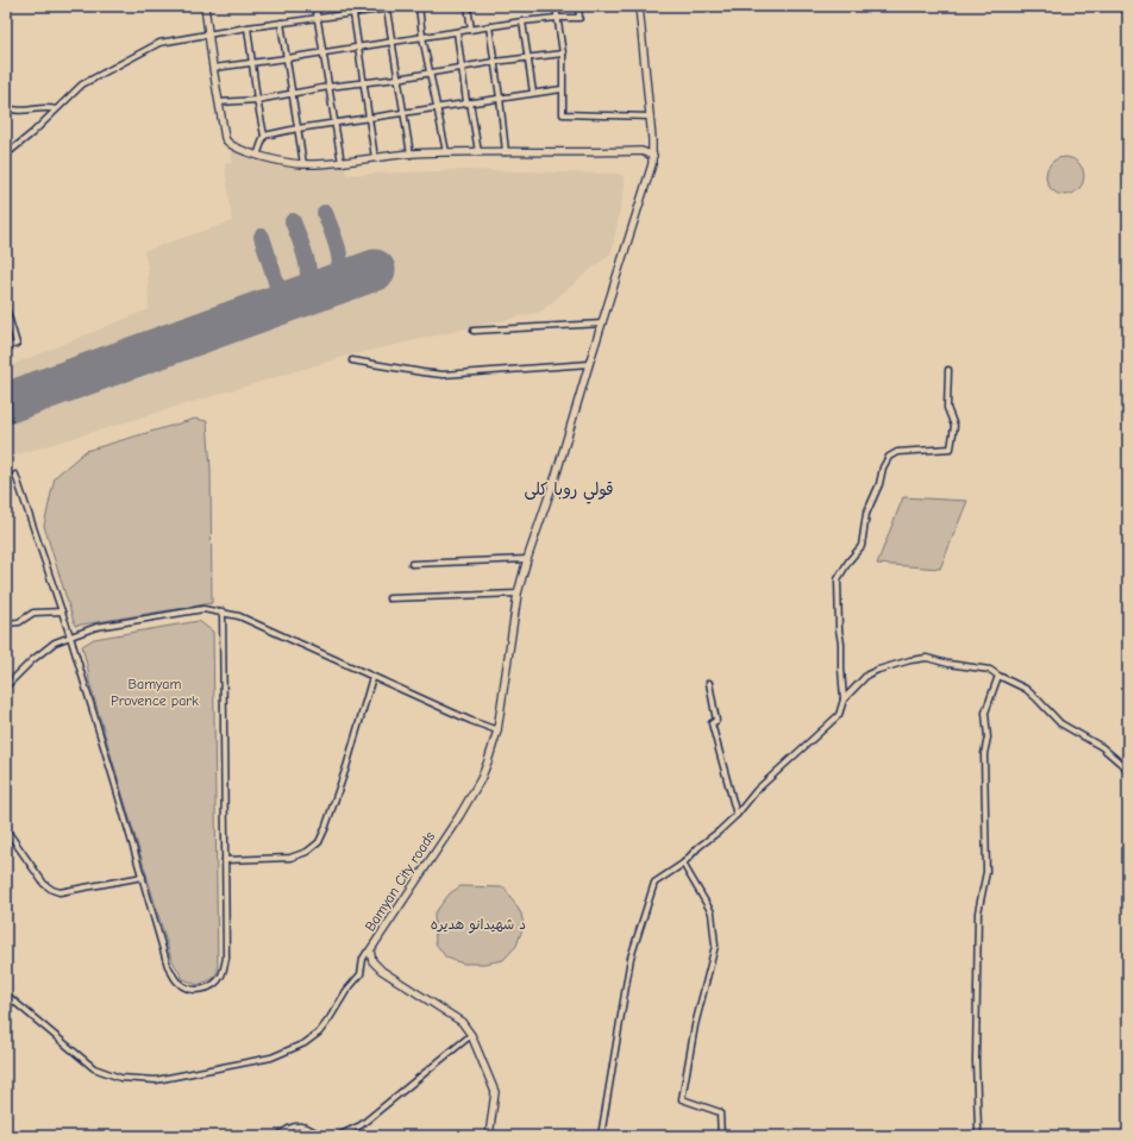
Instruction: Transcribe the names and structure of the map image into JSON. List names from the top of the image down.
{
  "streets": {
    "street": ["Bamyan City roads"]
  },
  "districts": ["قولي روبا کلی"],
  "parks": ["Bamyam Provence park", "د شهیدانو هدیره"]
}
